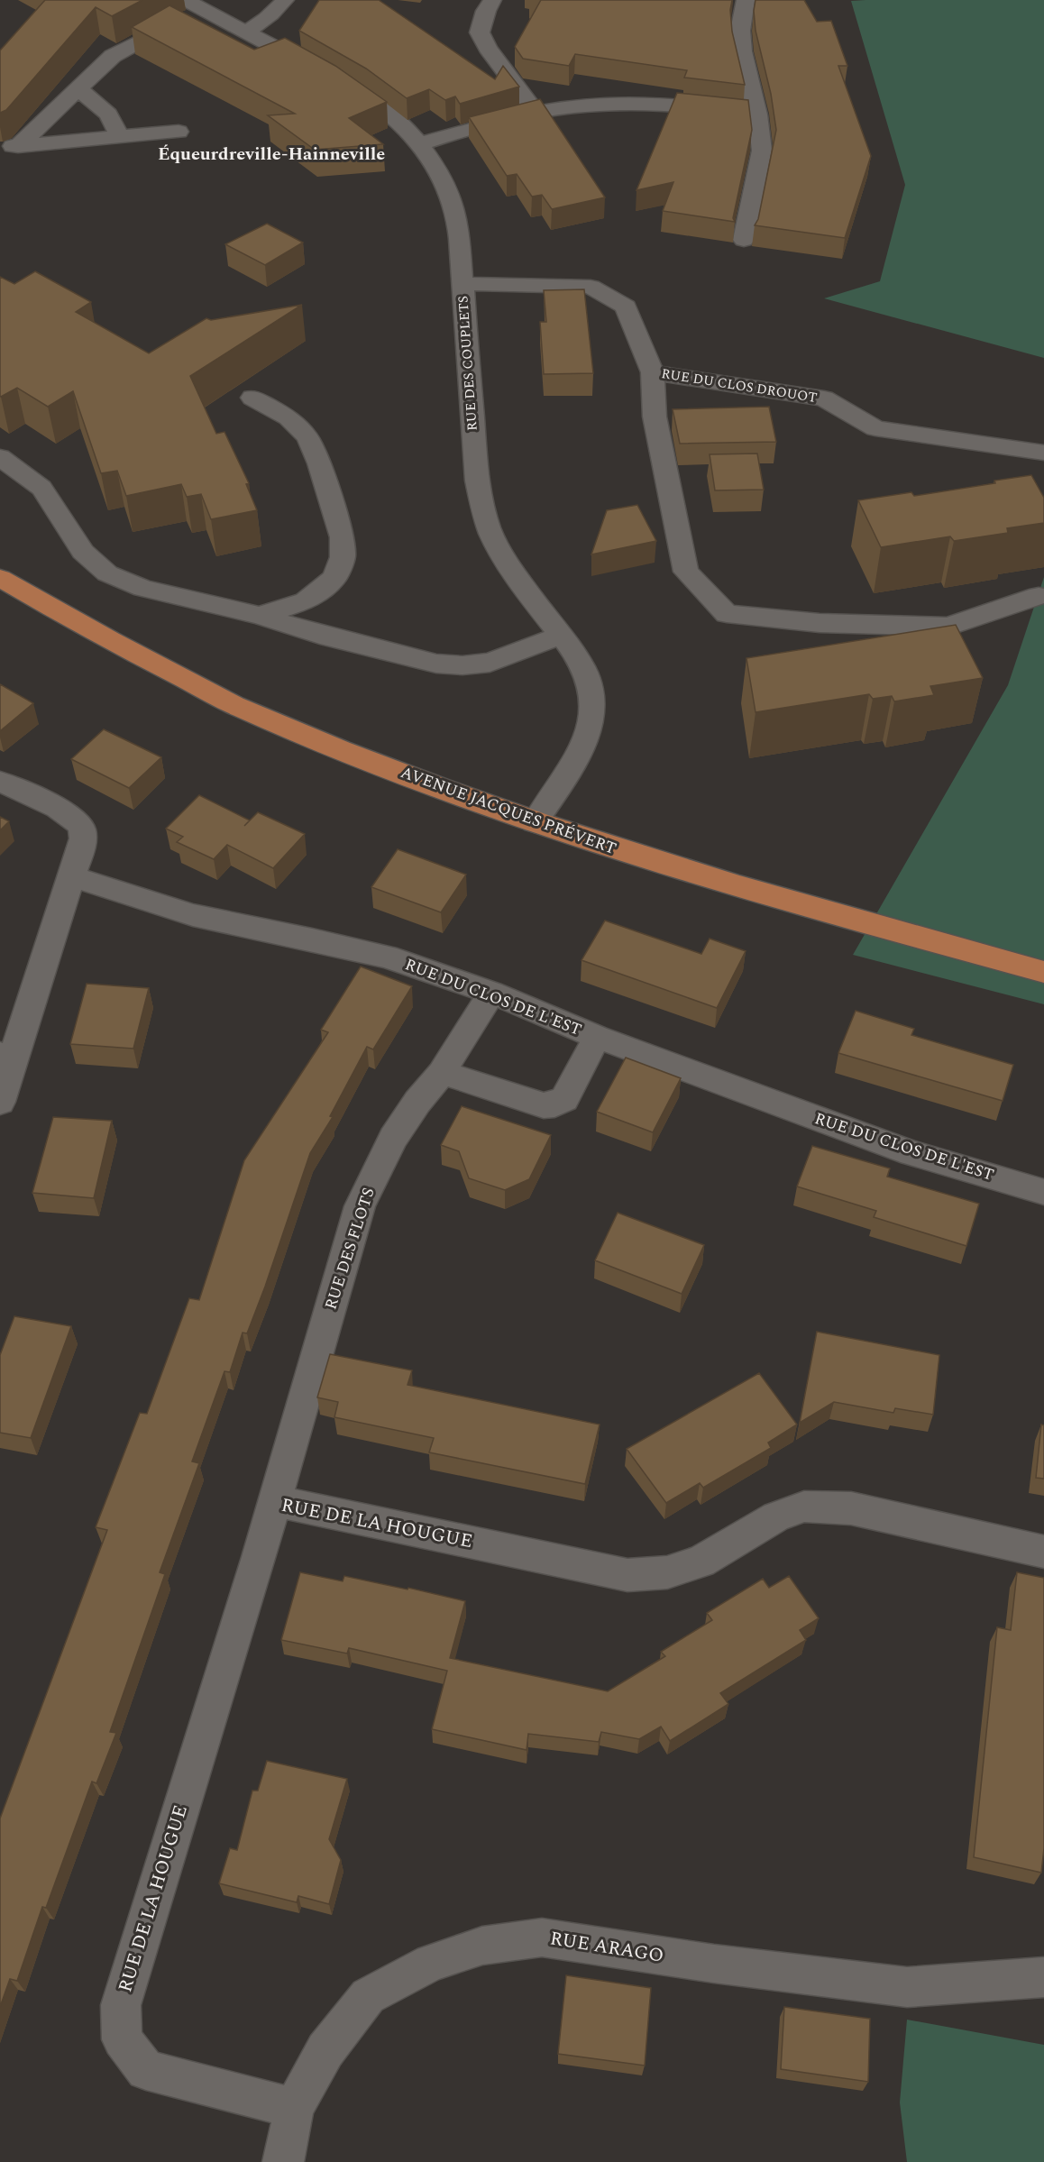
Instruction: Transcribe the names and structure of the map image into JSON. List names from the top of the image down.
{
  "streets": {
    "main road": ["AVENUE JACQUES PRÉVERT"],
    "street": [
      "RUE DES COUPLETS",
      "RUE DU CLOS DROUOT",
      "RUE DU CLOS DE L'EST",
      "RUE DES FLOTS",
      "RUE DE LA HOUGUE",
      "RUE ARAGO"
    ]
  },
  "crossings": [
    ["RUE DES COUPLETS", "RUE DU CLOS DROUOT"],
    ["RUE DES COUPLETS", "AVENUE JACQUES PRÉVERT"],
    ["RUE DU CLOS DE L'EST", "RUE DES FLOTS"],
    ["RUE DES FLOTS", "RUE DE LA HOUGUE"],
    ["RUE DE LA HOUGUE", "RUE ARAGO"]
  ],
  "districts": ["Équeurdreville-Hainneville"]
}
